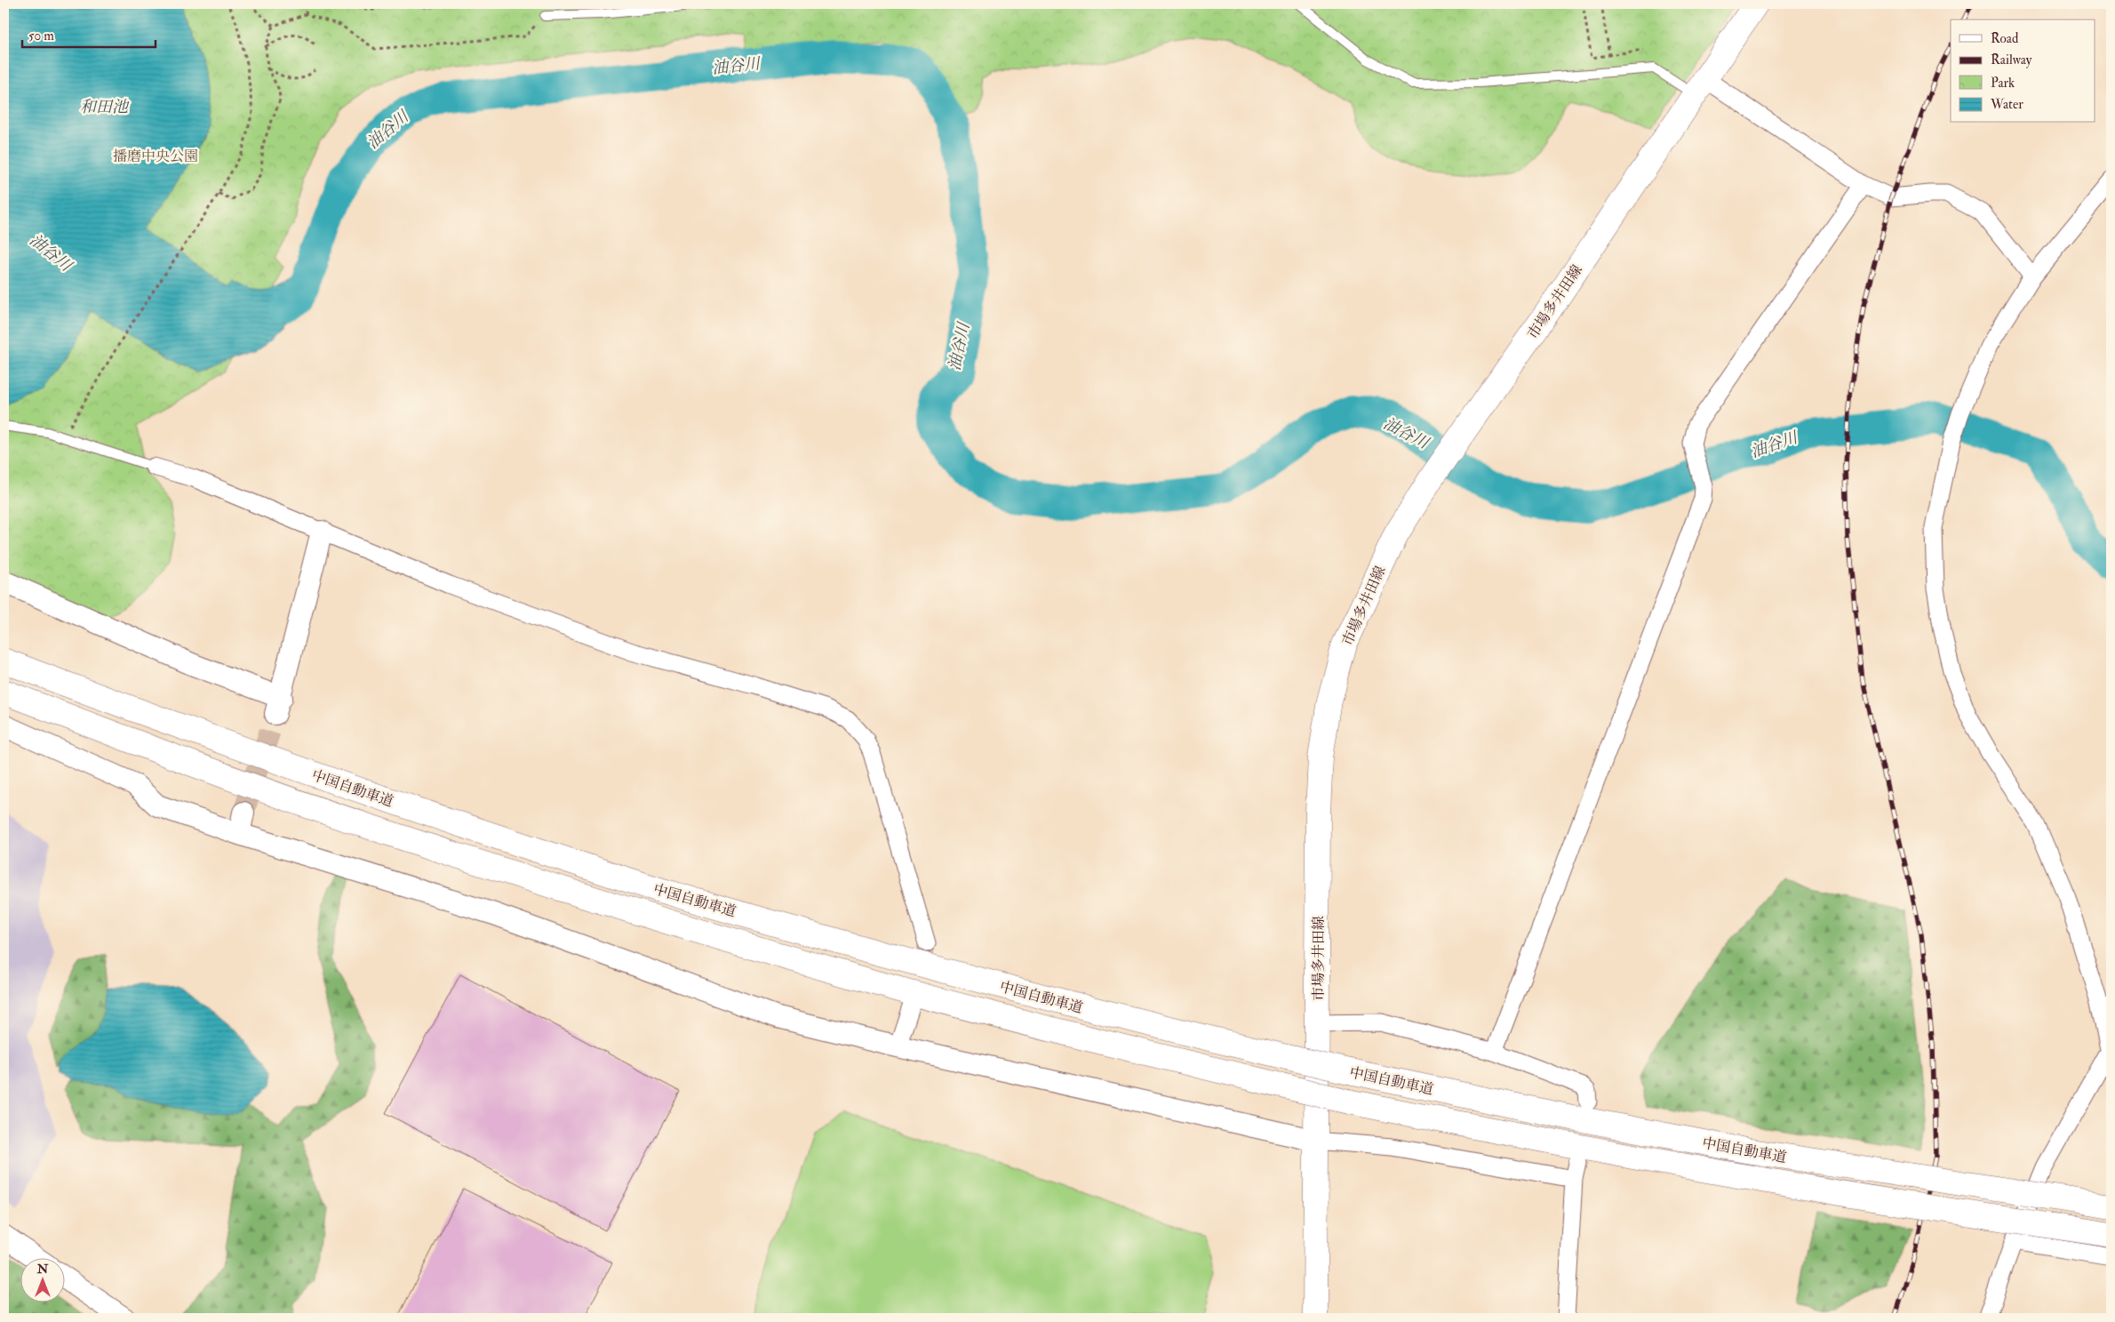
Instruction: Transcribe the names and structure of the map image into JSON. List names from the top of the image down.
{
  "streets": {
    "main road": ["市場多井田線", "中国自動車道"]
  },
  "water": ["油谷川", "和田池"],
  "parks": ["播磨中央公園"],
  "legend": [
    "Road",
    "Railway",
    "Park",
    "Water"
  ],
  "scale_bar": "50 m",
  "north": "top"
}
